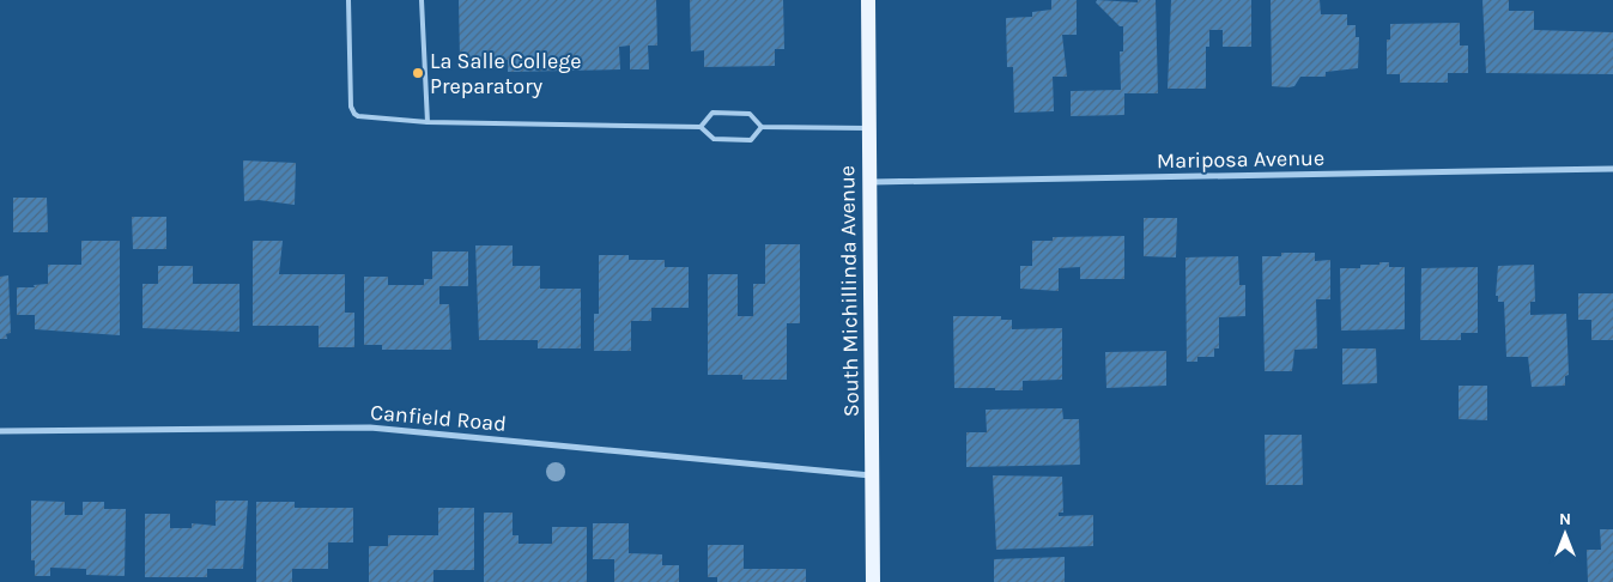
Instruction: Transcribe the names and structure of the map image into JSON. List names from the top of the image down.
{
  "streets": {
    "main road": ["South Michillinda Avenue"],
    "street": ["Mariposa Avenue", "Canfield Road"]
  },
  "crossings": [
    ["Mariposa Avenue", "South Michillinda Avenue"],
    ["South Michillinda Avenue", "Canfield Road"]
  ],
  "places": ["La Salle College Preparatory"],
  "north": "top"
}
